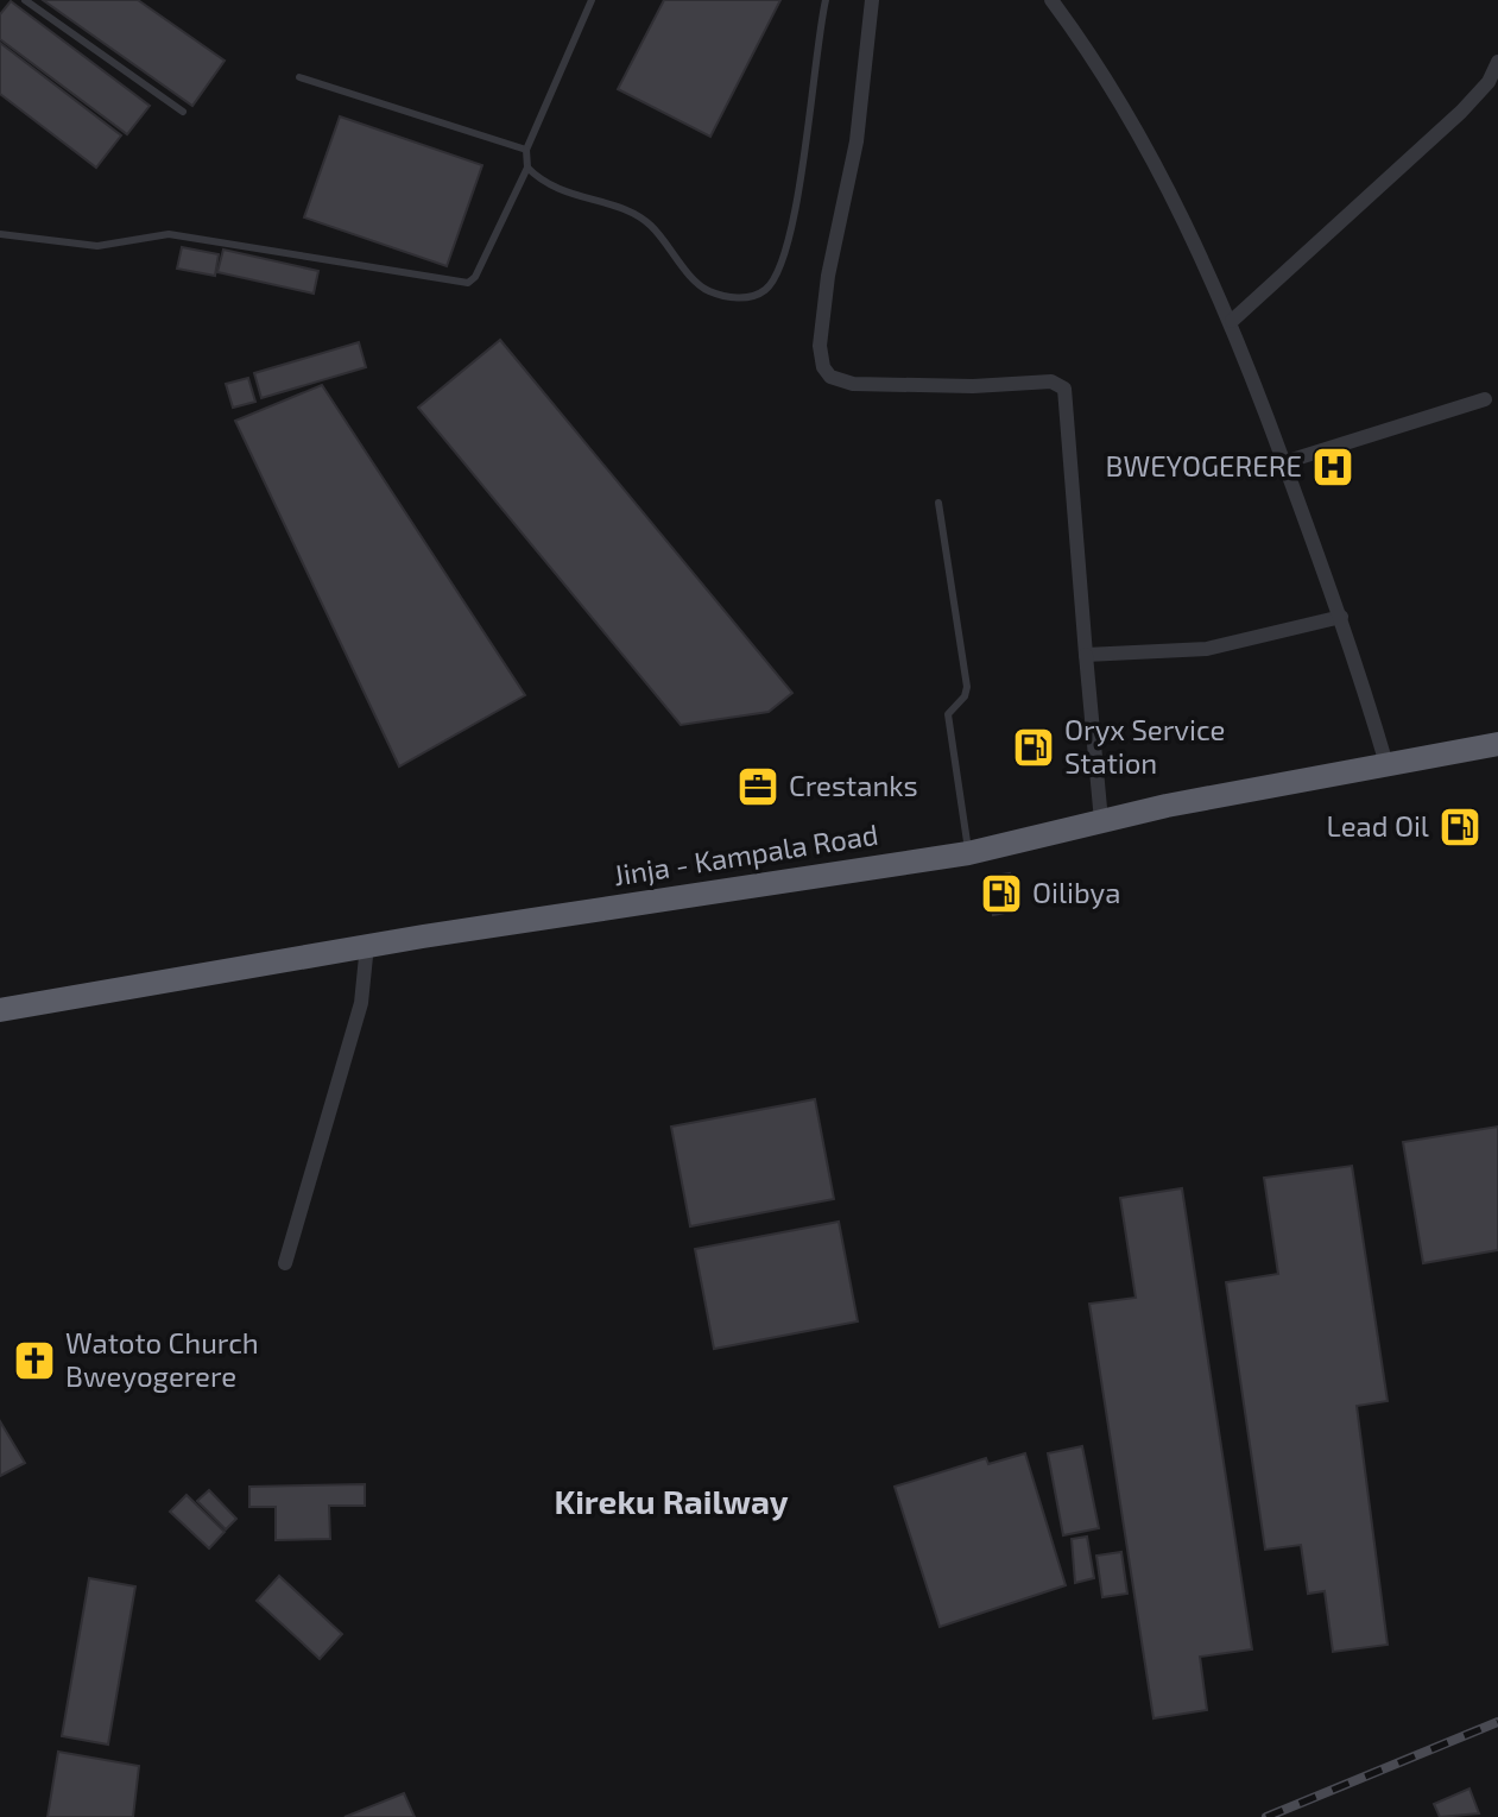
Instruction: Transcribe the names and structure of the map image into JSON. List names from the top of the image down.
{
  "streets": {
    "highway": ["Jinja - Kampala Road"]
  },
  "districts": ["Kireku Railway"],
  "places": {
    "hospital": ["BWEYOGERERE"],
    "fuel station": ["Oryx Service Station", "Lead Oil", "Oilibya"],
    "office": ["Crestanks"],
    "church": ["Watoto Church Bweyogerere"]
  }
}
